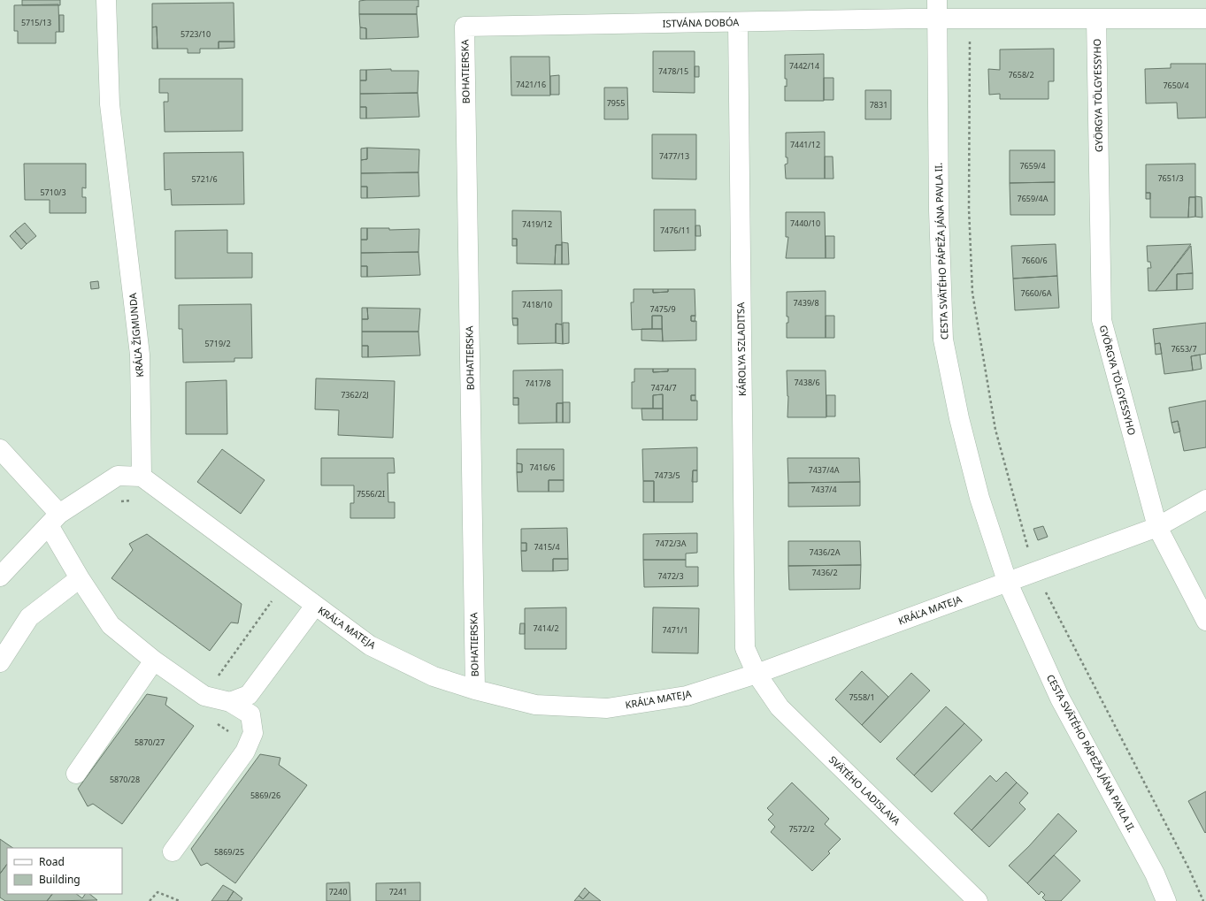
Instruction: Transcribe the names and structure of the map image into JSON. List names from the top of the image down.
{
  "streets": {
    "street": [
      "ISTVÁNA DOBÓA",
      "BOHATIERSKA",
      "GYÖRGYA TÖLGYESSYHO",
      "CESTA SVÄTÉHO PÁPEŽA JÁNA PAVLA II.",
      "KRÁĽA ŽIGMUNDA",
      "KÁROLYA SZLADITSA",
      "KRÁĽA MATEJA",
      "SVÄTÉHO LADISLAVA"
    ]
  },
  "crossings": [
    ["ISTVÁNA DOBÓA", "BOHATIERSKA"],
    ["ISTVÁNA DOBÓA", "GYÖRGYA TÖLGYESSYHO"],
    ["ISTVÁNA DOBÓA", "CESTA SVÄTÉHO PÁPEŽA JÁNA PAVLA II."],
    ["ISTVÁNA DOBÓA", "KÁROLYA SZLADITSA"],
    ["BOHATIERSKA", "KRÁĽA MATEJA"],
    ["GYÖRGYA TÖLGYESSYHO", "KRÁĽA MATEJA"],
    ["CESTA SVÄTÉHO PÁPEŽA JÁNA PAVLA II.", "KRÁĽA MATEJA"],
    ["KÁROLYA SZLADITSA", "KRÁĽA MATEJA"],
    ["KÁROLYA SZLADITSA", "SVÄTÉHO LADISLAVA"],
    ["KRÁĽA MATEJA", "SVÄTÉHO LADISLAVA"]
  ],
  "house_numbers": [
    "5715/13",
    "5723/10",
    "7442/14",
    "7478/15",
    "7658/2",
    "7421/16",
    "7650/4",
    "7955",
    "7831",
    "7441/12",
    "7477/13",
    "7659/4",
    "7651/3",
    "5721/6",
    "5710/3",
    "7659/4A",
    "7440/10",
    "7419/12",
    "7476/11",
    "7660/6",
    "7660/6A",
    "7439/8",
    "7418/10",
    "7475/9",
    "5719/2",
    "7653/7",
    "7438/6",
    "7417/8",
    "7474/7",
    "7362/2J",
    "7416/6",
    "7437/4A",
    "7473/5",
    "7437/4",
    "7556/2I",
    "7472/3A",
    "7415/4",
    "7436/2A",
    "7436/2",
    "7472/3",
    "7414/2",
    "7471/1",
    "7558/1",
    "5870/27",
    "5870/28",
    "5869/26",
    "7572/2",
    "5869/25",
    "7240",
    "7241"
  ],
  "legend": ["Road", "Building"]
}
